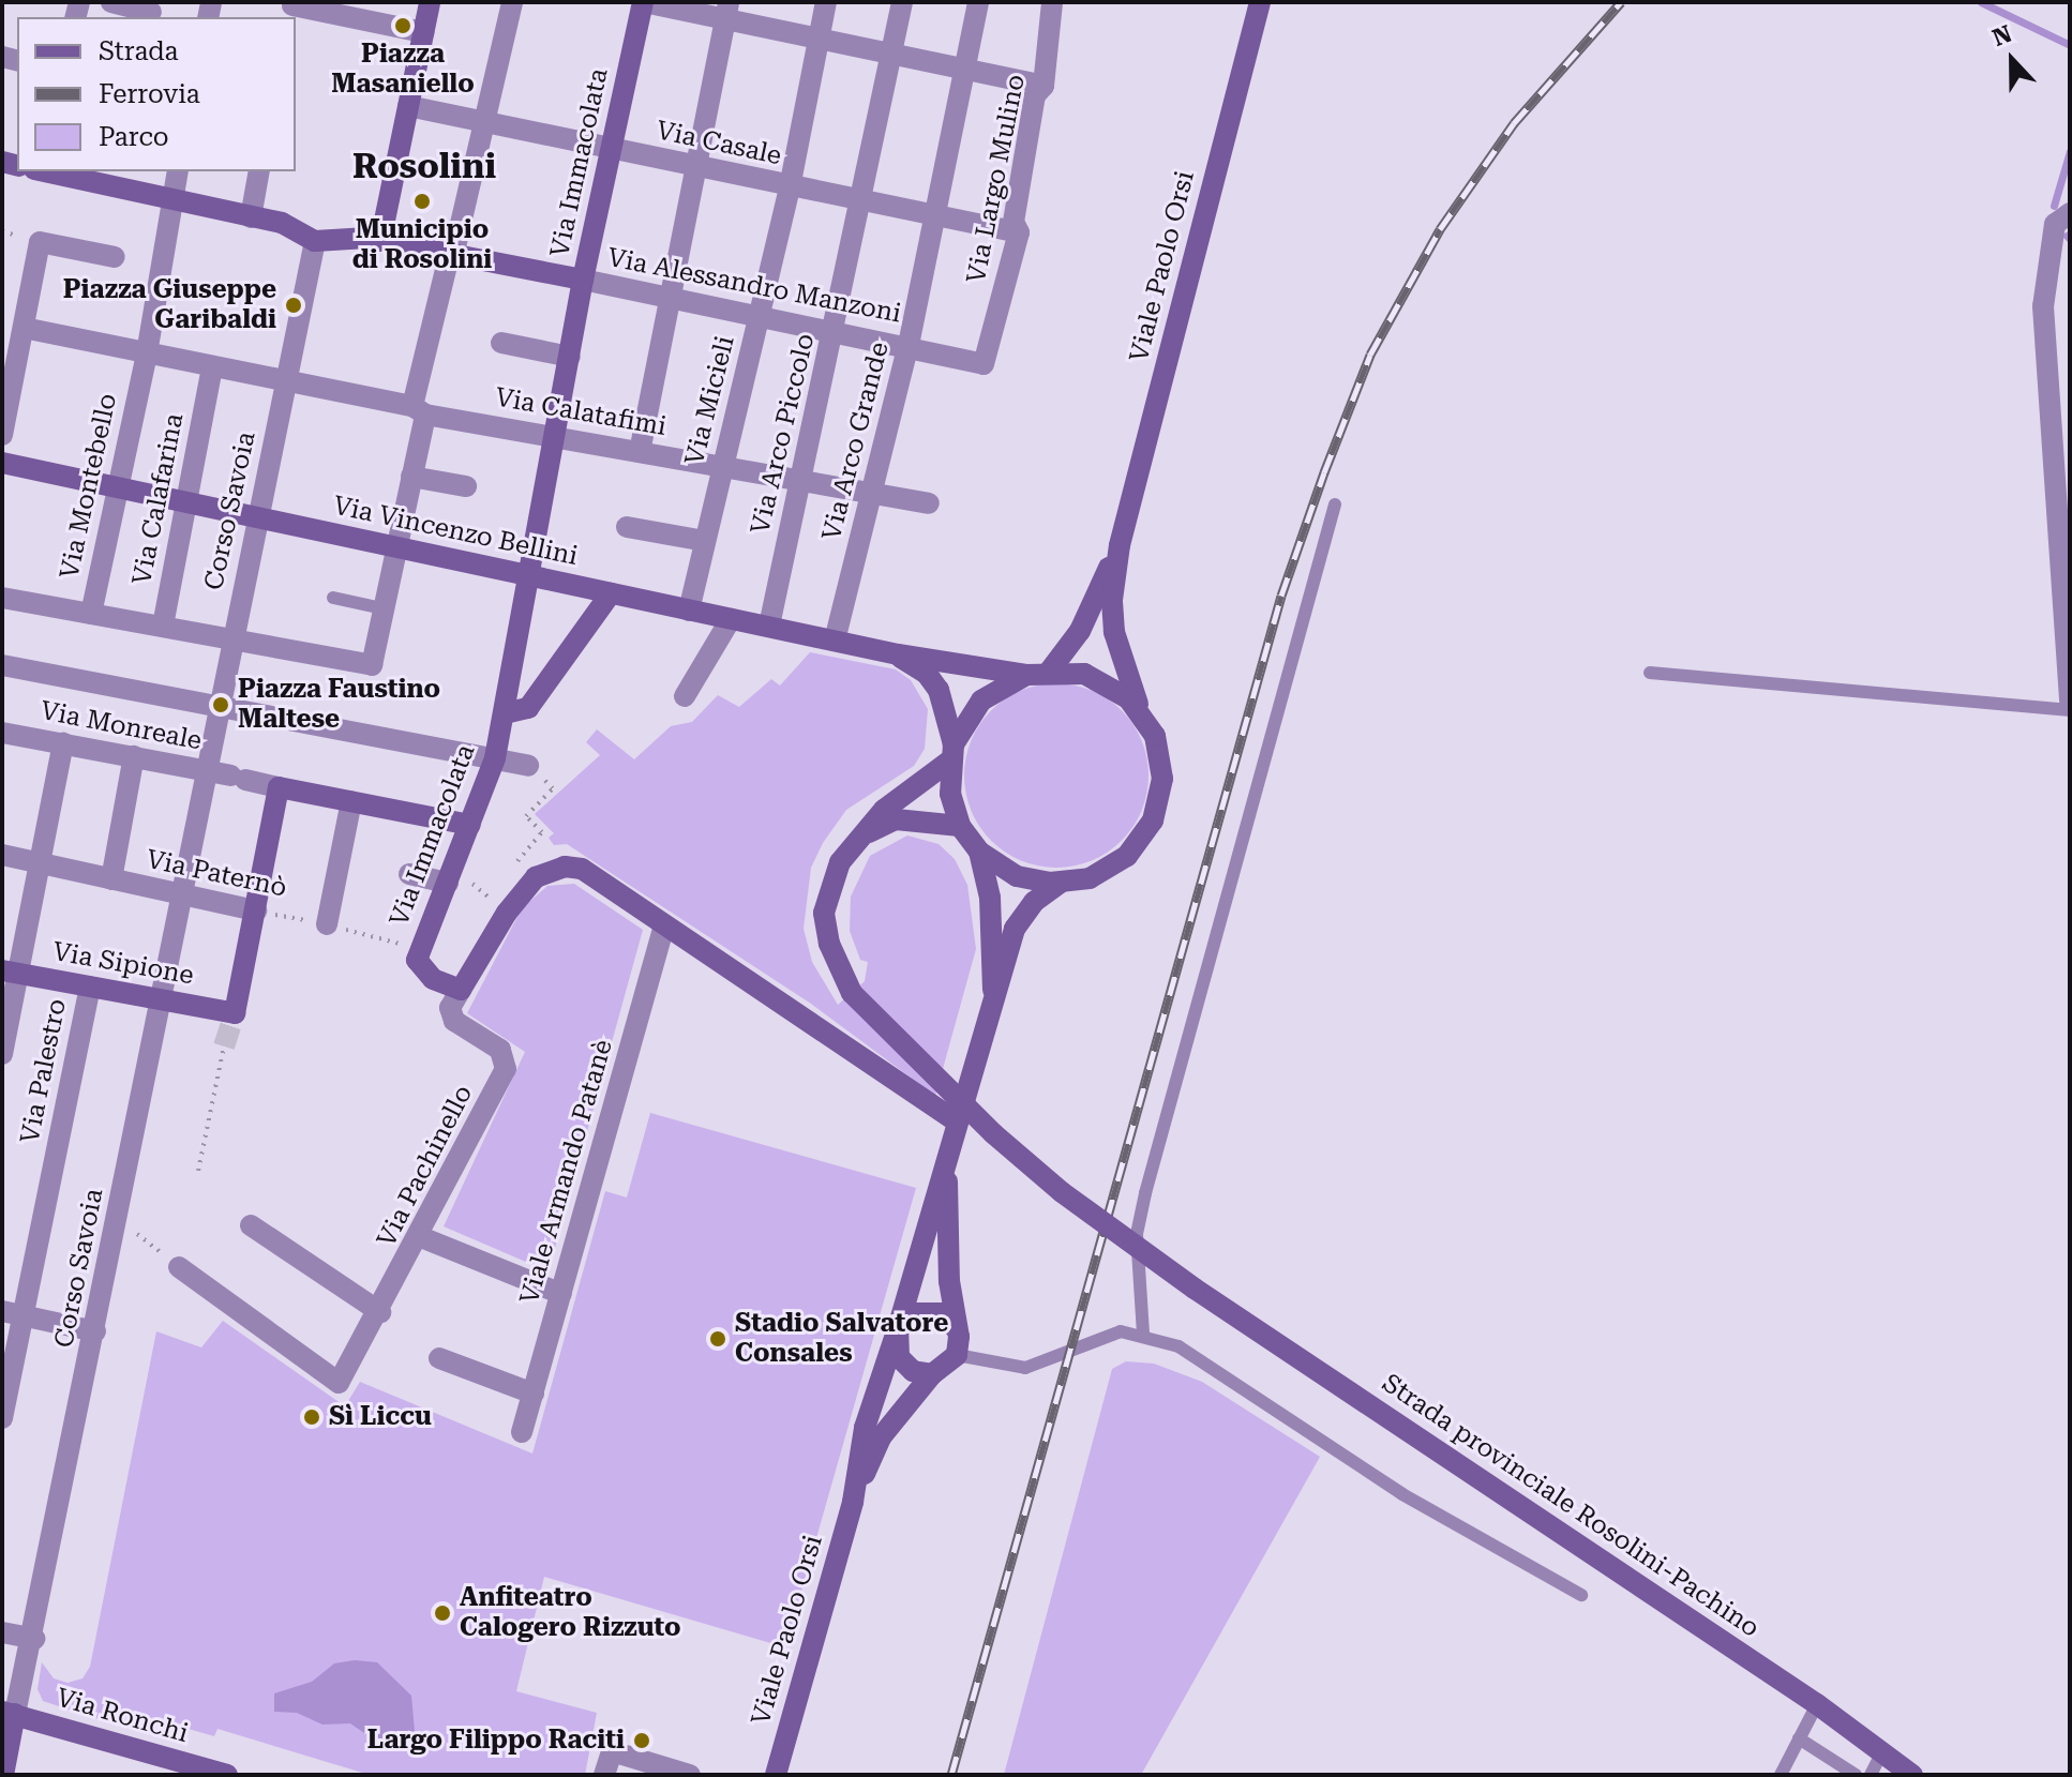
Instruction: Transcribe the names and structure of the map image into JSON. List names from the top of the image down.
{
  "streets": {
    "main road": [
      "Via Immacolata",
      "Viale Paolo Orsi",
      "Via Alessandro Manzoni",
      "Corso Savoia",
      "Via Vincenzo Bellini",
      "Via Monreale",
      "Via Sipione",
      "Strada provinciale Rosolini-Pachino",
      "Via Ronchi"
    ],
    "street": [
      "Via Casale",
      "Via Largo Mulino",
      "Via Micieli",
      "Via Calatafimi",
      "Via Arco Piccolo",
      "Via Arco Grande",
      "Via Montebello",
      "Via Calafarina",
      "Via Paternò",
      "Via Palestro",
      "Via Pachinello",
      "Viale Armando Patanè"
    ]
  },
  "crossings": [
    ["Via Casale", "Via Immacolata"],
    ["Via Casale", "Via Largo Mulino"],
    ["Via Casale", "Via Micieli"],
    ["Via Casale", "Via Arco Piccolo"],
    ["Via Casale", "Via Arco Grande"],
    ["Via Immacolata", "Via Alessandro Manzoni"],
    ["Via Immacolata", "Via Calatafimi"],
    ["Via Immacolata", "Via Vincenzo Bellini"],
    ["Via Immacolata", "Via Monreale"],
    ["Via Immacolata", "Via Paternò"],
    ["Via Immacolata", "Via Pachinello"],
    ["Via Largo Mulino", "Via Alessandro Manzoni"],
    ["Via Alessandro Manzoni", "Via Micieli"],
    ["Via Alessandro Manzoni", "Via Arco Piccolo"],
    ["Via Alessandro Manzoni", "Via Arco Grande"],
    ["Via Alessandro Manzoni", "Corso Savoia"],
    ["Via Micieli", "Via Calatafimi"],
    ["Via Micieli", "Via Vincenzo Bellini"],
    ["Via Calatafimi", "Via Arco Piccolo"],
    ["Via Calatafimi", "Via Arco Grande"],
    ["Via Calatafimi", "Via Montebello"],
    ["Via Calatafimi", "Via Calafarina"],
    ["Via Calatafimi", "Corso Savoia"],
    ["Via Arco Piccolo", "Via Vincenzo Bellini"],
    ["Via Arco Grande", "Via Vincenzo Bellini"],
    ["Via Montebello", "Via Vincenzo Bellini"],
    ["Via Calafarina", "Via Vincenzo Bellini"],
    ["Corso Savoia", "Via Vincenzo Bellini"],
    ["Corso Savoia", "Via Monreale"],
    ["Corso Savoia", "Via Paternò"],
    ["Corso Savoia", "Via Sipione"],
    ["Corso Savoia", "Via Ronchi"],
    ["Via Vincenzo Bellini", "Strada provinciale Rosolini-Pachino"],
    ["Via Paternò", "Via Sipione"],
    ["Via Sipione", "Via Palestro"]
  ],
  "districts": ["Rosolini"],
  "places": [
    "Piazza Masaniello",
    "Municipio di Rosolini",
    "Piazza Giuseppe Garibaldi",
    "Piazza Faustino Maltese",
    "Stadio Salvatore Consales",
    "Sì Liccu",
    "Anfiteatro Calogero Rizzuto",
    "Largo Filippo Raciti"
  ],
  "legend": ["Strada", "Ferrovia", "Parco"],
  "north": "top"
}
